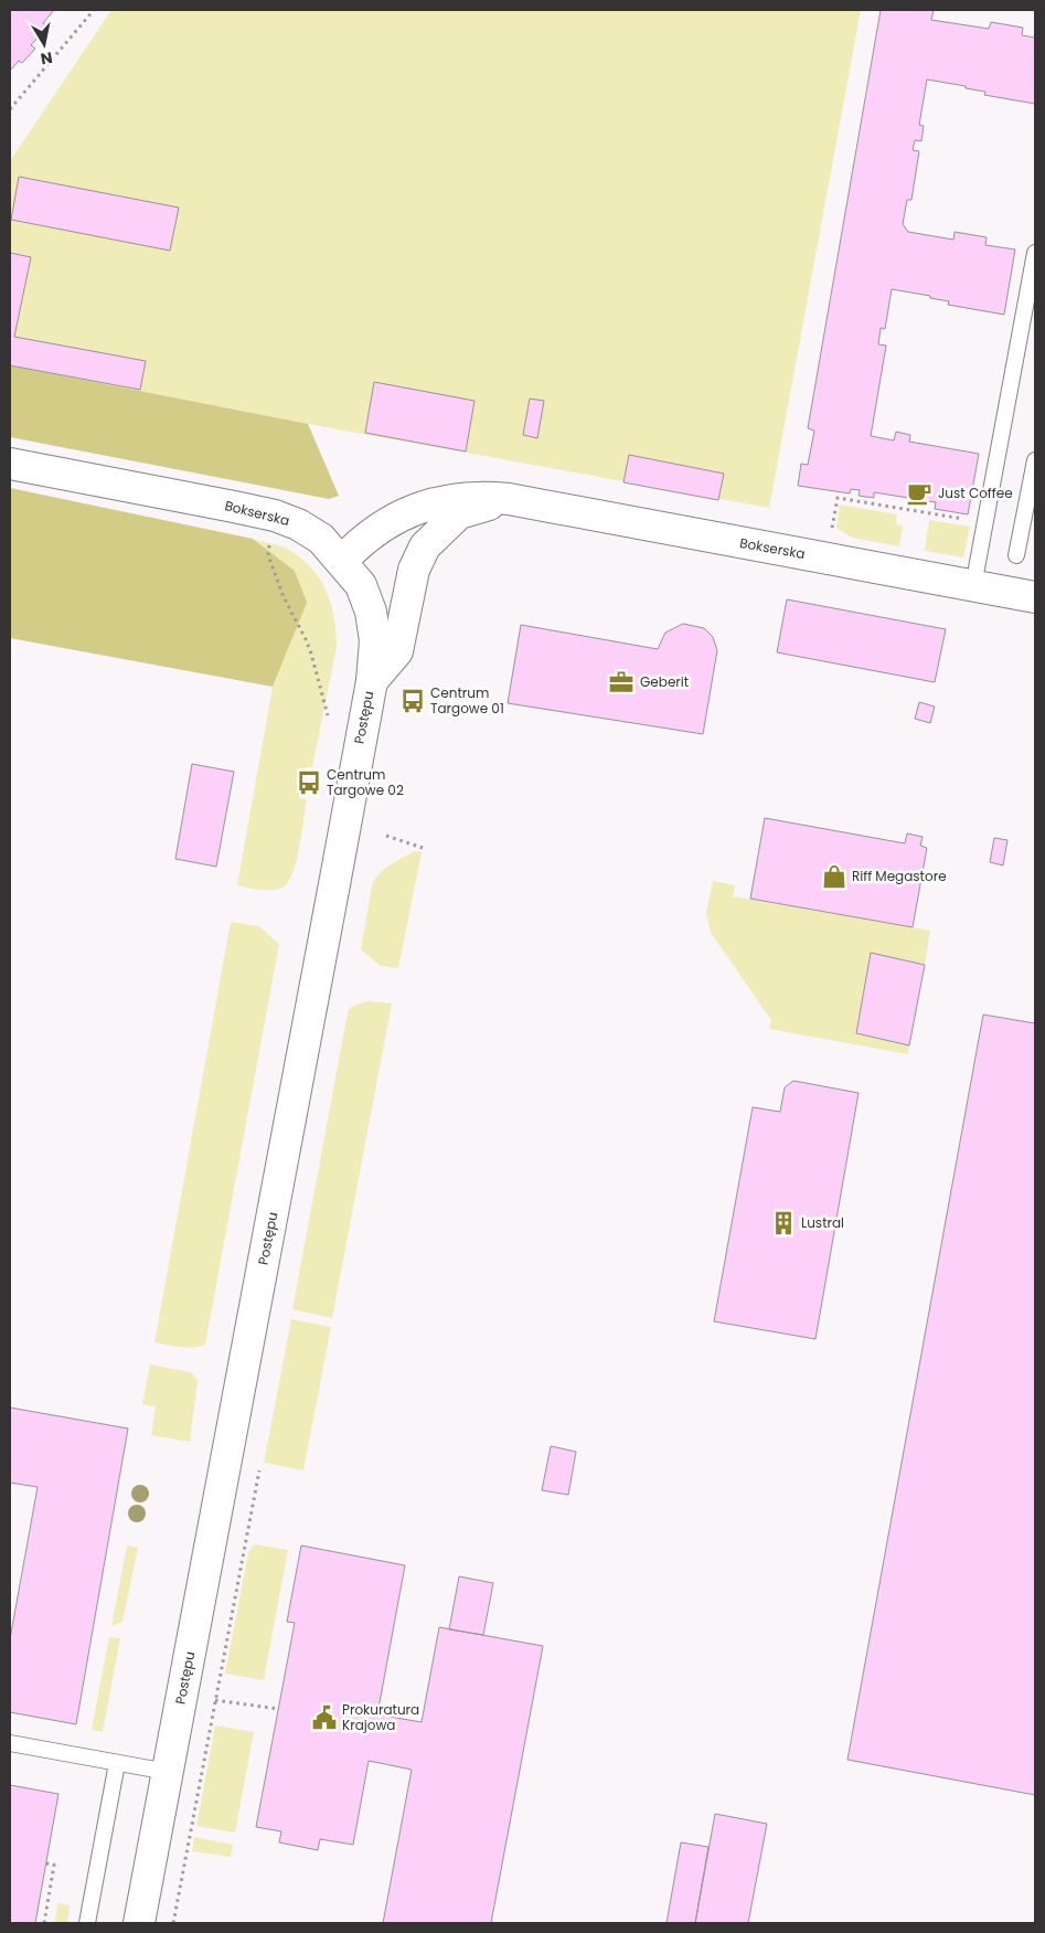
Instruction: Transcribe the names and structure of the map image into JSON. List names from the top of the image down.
{
  "streets": {
    "street": ["Bokserska", "Postępu"]
  },
  "crossings": [
    ["Bokserska", "Postępu"]
  ],
  "places": {
    "cafe": ["Just Coffee"],
    "office": ["Geberit"],
    "bus stop": ["Centrum Targowe 01", "Centrum Targowe 02"],
    "shop": ["Riff Megastore"],
    "building": ["Lustral"],
    "public building": ["Prokuratura Krajowa"]
  },
  "north": "bottom"
}
